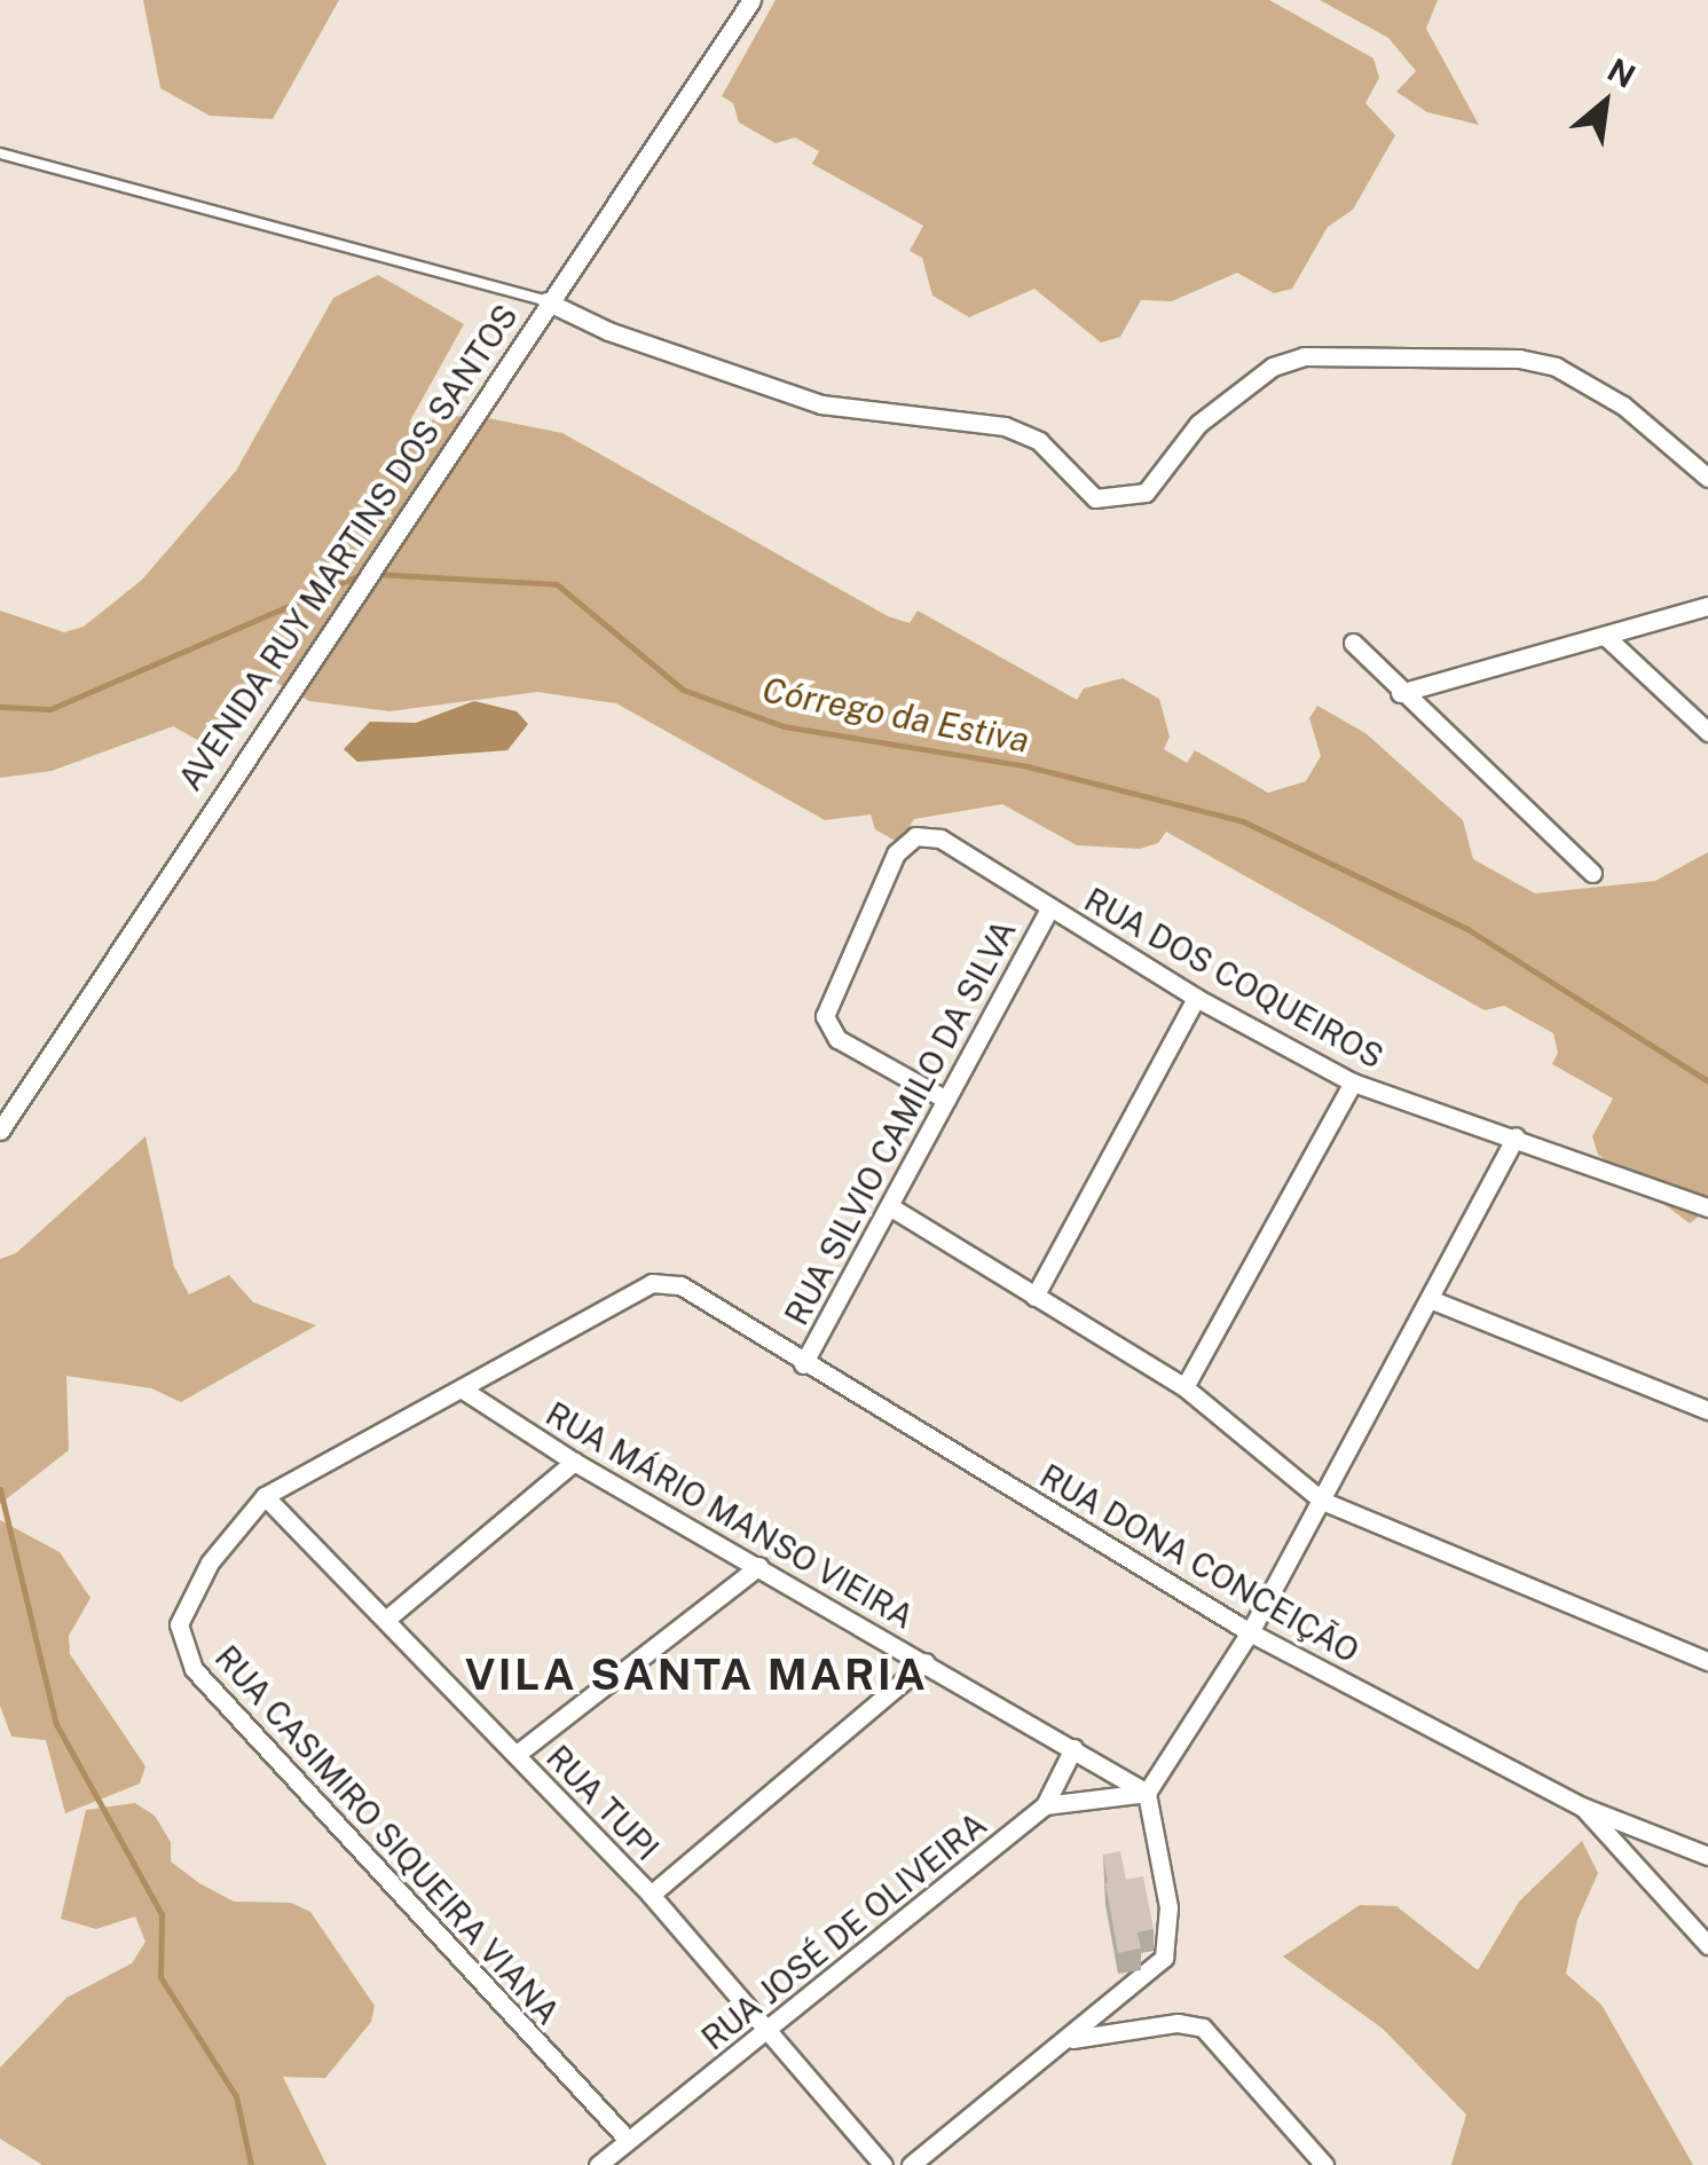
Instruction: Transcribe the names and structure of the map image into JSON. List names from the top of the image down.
{
  "streets": {
    "street": [
      "AVENIDA RUY MARTINS DOS SANTOS",
      "RUA DOS COQUEIROS",
      "RUA SILVIO CAMILO DA SILVA",
      "RUA MÁRIO MANSO VIEIRA",
      "RUA DONA CONCEIÇÃO",
      "RUA TUPI",
      "RUA CASIMIRO SIQUEIRA VIANA",
      "RUA JOSÉ DE OLIVEIRA"
    ]
  },
  "crossings": [
    ["RUA DOS COQUEIROS", "RUA SILVIO CAMILO DA SILVA"],
    ["RUA SILVIO CAMILO DA SILVA", "RUA DONA CONCEIÇÃO"],
    ["RUA MÁRIO MANSO VIEIRA", "RUA DONA CONCEIÇÃO"],
    ["RUA TUPI", "RUA CASIMIRO SIQUEIRA VIANA"],
    ["RUA TUPI", "RUA JOSÉ DE OLIVEIRA"],
    ["RUA CASIMIRO SIQUEIRA VIANA", "RUA JOSÉ DE OLIVEIRA"]
  ],
  "districts": ["VILA SANTA MARIA"],
  "water": ["Córrego da Estiva"],
  "north": "top right"
}
